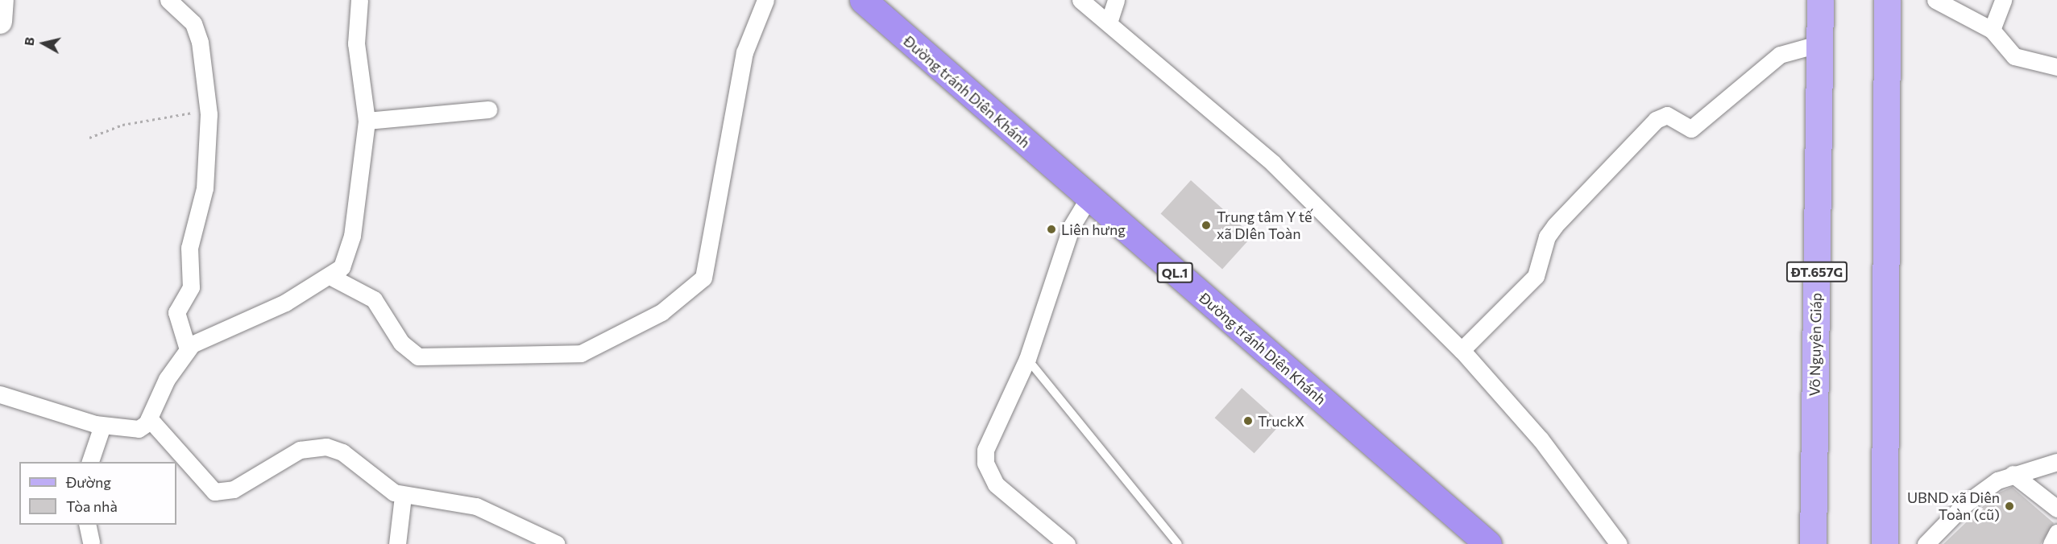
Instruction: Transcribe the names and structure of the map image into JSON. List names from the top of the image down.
{
  "streets": {
    "highway": ["Đường tránh Diên Khánh", "QL.1"],
    "main road": ["ĐT.657G", "Võ Nguyên Giáp"]
  },
  "places": [
    "Trung tâm Y tế xã DIên Toàn",
    "Liên hưng",
    "TruckX",
    "UBND xã Diên Toàn (cũ)"
  ],
  "legend": ["Đường", "Tòa nhà"],
  "north": "left"
}
